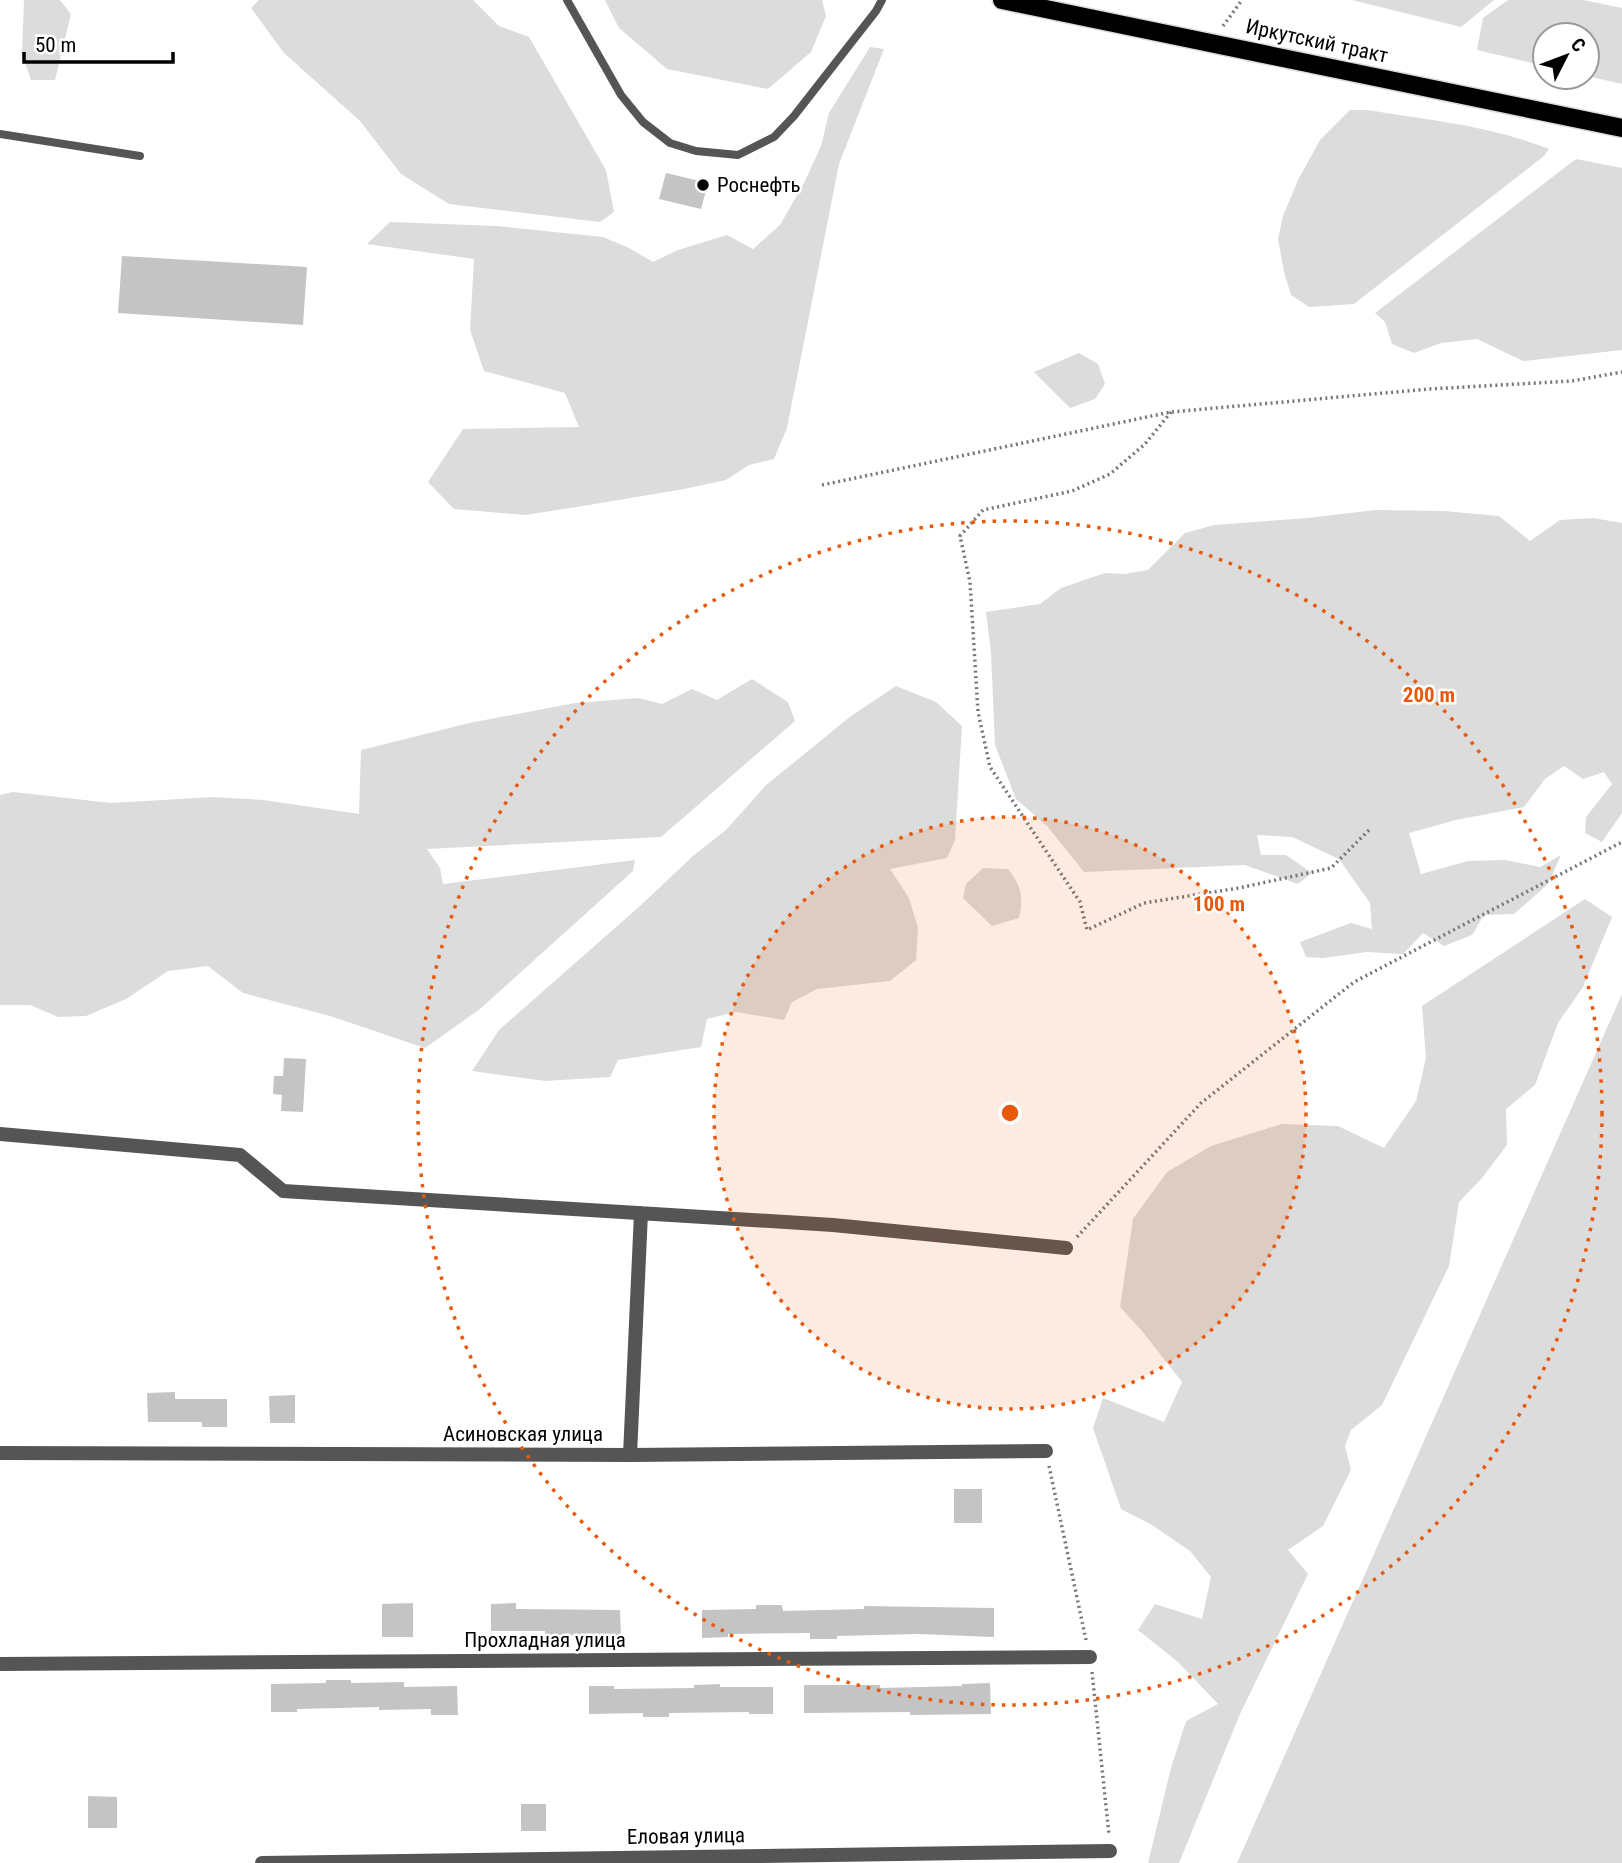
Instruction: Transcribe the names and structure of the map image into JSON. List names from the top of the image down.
{
  "streets": {
    "main road": ["Иркутский тракт"],
    "street": ["Асиновская улица", "Прохладная улица", "Еловая улица"]
  },
  "places": ["Роснефть"],
  "scale_bar": "50 m",
  "north": "top right",
  "rings": ["200 m", "100 m"]
}
